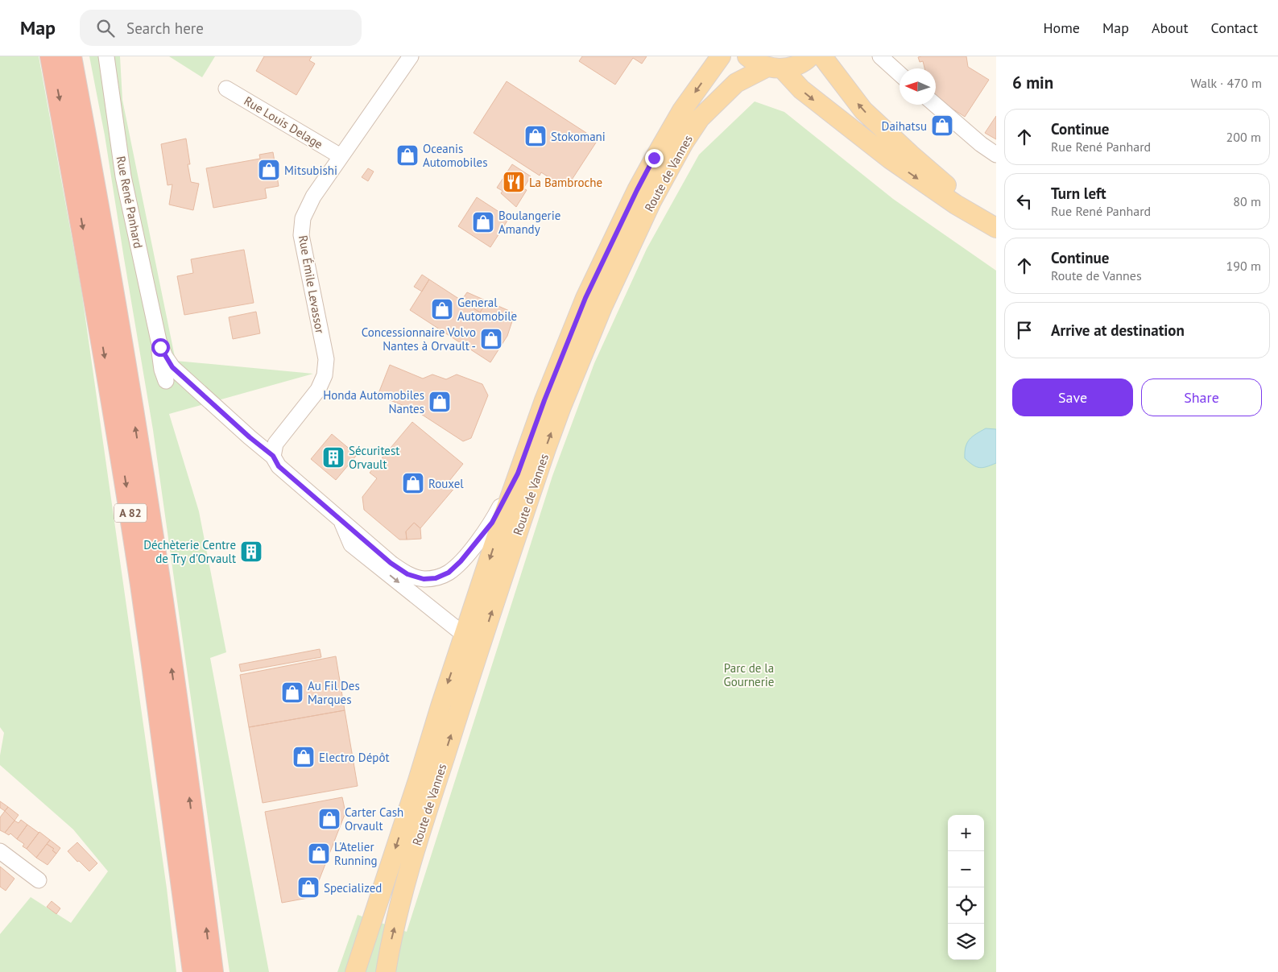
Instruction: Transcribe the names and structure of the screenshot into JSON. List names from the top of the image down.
{
  "streets": {
    "highway": ["A 82"],
    "main road": ["Route de Vannes"],
    "street": ["Rue Louis Delage", "Rue René Panhard", "Rue Émile Levassor"]
  },
  "crossings": [
    ["Rue Louis Delage", "Rue Émile Levassor"],
    ["Route de Vannes", "Rue René Panhard"],
    ["Rue René Panhard", "Rue Émile Levassor"]
  ],
  "parks": ["Parc de la Gournerie"],
  "places": {
    "shop": [
      "Daihatsu",
      "Stokomani",
      "Oceanis Automobiles",
      "Mitsubishi",
      "Boulangerie Amandy",
      "General Automobile",
      "Concessionnaire Volvo Nantes à Orvault -",
      "Honda Automobiles Nantes",
      "Rouxel",
      "Au Fil Des Marques",
      "Electro Dépôt",
      "Carter Cash Orvault",
      "L'Atelier Running",
      "Specialized"
    ],
    "restaurant": ["La Bambroche"],
    "building": ["Sécuritest Orvault", "Déchèterie Centre de Try d'Orvault"]
  },
  "north": "left",
  "page": {
    "header": "Map",
    "search": "Search here",
    "nav": [
      "Home",
      "Map",
      "About",
      "Contact"
    ],
    "heading": ["6 min", "Walk · 470 m"],
    "list": [
      ["Continue", "Rue René Panhard", "200 m"],
      ["Turn left", "Rue René Panhard", "80 m"],
      ["Continue", "Route de Vannes", "190 m"],
      "Arrive at destination"
    ],
    "buttons": ["Save", "Share"],
    "map_buttons": ["+", "−"]
  }
}
